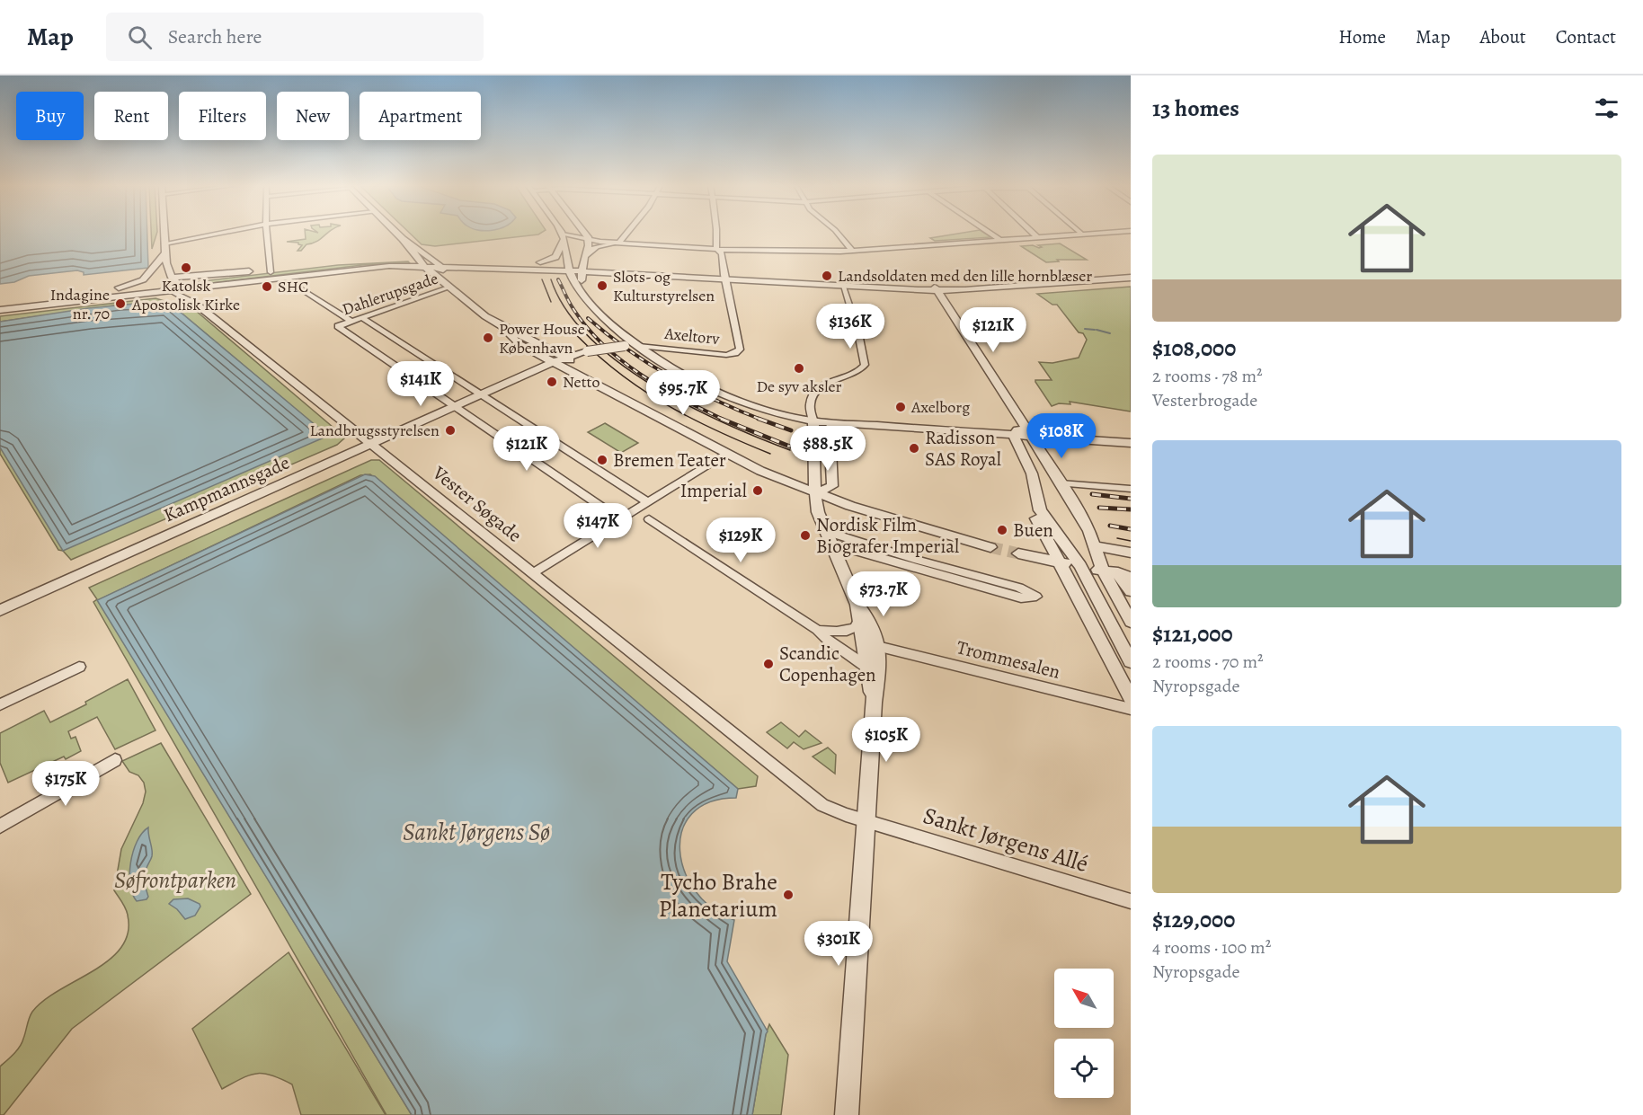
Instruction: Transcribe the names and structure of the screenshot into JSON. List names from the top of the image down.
{
  "streets": {
    "street": [
      "Dahlerupsgade",
      "Axeltorv",
      "Kampmannsgade",
      "Vester Søgade",
      "Trommesalen",
      "Sankt Jørgens Allé"
    ]
  },
  "crossings": [
    ["Dahlerupsgade", "Kampmannsgade"],
    ["Axeltorv", "Kampmannsgade"],
    ["Kampmannsgade", "Vester Søgade"],
    ["Vester Søgade", "Sankt Jørgens Allé"]
  ],
  "water": ["Sankt Jørgens Sø"],
  "parks": ["Søfrontparken"],
  "places": [
    "Katolsk Apostolisk Kirke",
    "Landsoldaten med den lille hornblæser",
    "Slots- og Kulturstyrelsen",
    "SHC",
    "Indagine nr. 70",
    "Power House København",
    "De syv aksler",
    "Netto",
    "Axelborg",
    "Landbrugsstyrelsen",
    "Radisson SAS Royal",
    "Bremen Teater",
    "Imperial",
    "Buen",
    "Nordisk Film Biografer Imperial",
    "Scandic Copenhagen",
    "Tycho Brahe Planetarium"
  ],
  "north": "top left",
  "page": {
    "header": "Map",
    "search": "Search here",
    "nav": [
      "Home",
      "Map",
      "About",
      "Contact"
    ],
    "heading": "13 homes",
    "chip": [
      "Buy",
      "Rent",
      "Filters",
      "New",
      "Apartment"
    ],
    "list": [
      {
        "name": "$108,000",
        "note": "2 rooms · 78 m² · Vesterbrogade"
      },
      {
        "name": "$121,000",
        "note": "2 rooms · 70 m² · Nyropsgade"
      },
      {
        "name": "$129,000",
        "note": "4 rooms · 100 m² · Nyropsgade"
      }
    ],
    "price": [
      "$136K",
      "$121K",
      "$141K",
      "$95.7K",
      "$108K",
      "$121K",
      "$88.5K",
      "$147K",
      "$129K",
      "$73.7K",
      "$105K",
      "$175K",
      "$301K"
    ]
  }
}
